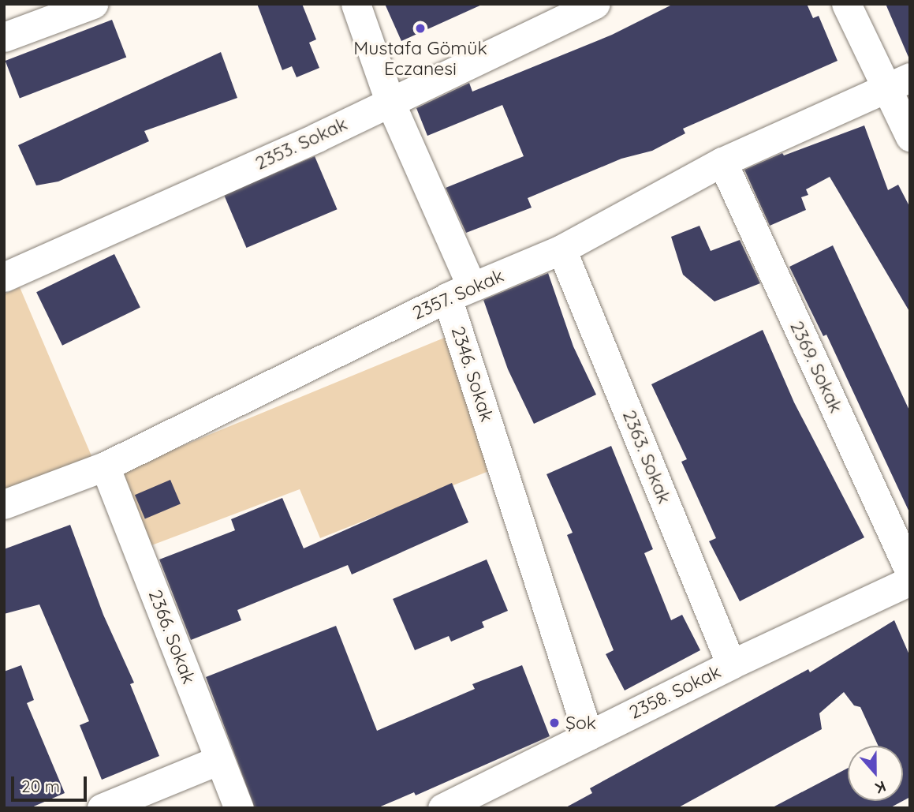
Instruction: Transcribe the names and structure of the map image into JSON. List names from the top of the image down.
{
  "streets": {
    "street": [
      "2353. Sokak",
      "2357. Sokak",
      "2369. Sokak",
      "2346. Sokak",
      "2363. Sokak",
      "2366. Sokak",
      "2358. Sokak"
    ]
  },
  "crossings": [
    ["2357. Sokak", "2369. Sokak"],
    ["2357. Sokak", "2346. Sokak"],
    ["2357. Sokak", "2363. Sokak"],
    ["2357. Sokak", "2366. Sokak"],
    ["2346. Sokak", "2358. Sokak"],
    ["2363. Sokak", "2358. Sokak"]
  ],
  "places": ["Mustafa Gömük Eczanesi", "Şok"],
  "scale_bar": "20 m",
  "north": "bottom"
}
